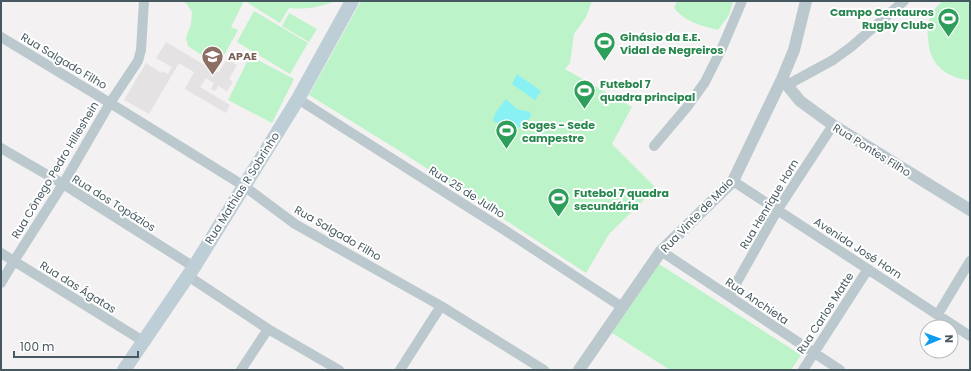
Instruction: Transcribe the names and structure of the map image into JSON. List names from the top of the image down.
{
  "streets": {
    "main road": ["Rua Mathias R Sobrinho"],
    "street": [
      "Rua Salgado Filho",
      "Rua Pontes Filho",
      "Rua Cônego Pedro Hilleshein",
      "Rua 25 de Julho",
      "Rua dos Topázios",
      "Rua Henrique Horn",
      "Rua Vinte de Maio",
      "Avenida José Horn",
      "Rua das Ágatas",
      "Rua Anchieta",
      "Rua Carlos Matte"
    ]
  },
  "crossings": [
    ["Rua Salgado Filho", "Rua Cônego Pedro Hilleshein"],
    ["Rua Salgado Filho", "Rua Mathias R Sobrinho"],
    ["Rua Pontes Filho", "Rua Henrique Horn"],
    ["Rua Pontes Filho", "Rua Vinte de Maio"],
    ["Rua Cônego Pedro Hilleshein", "Rua dos Topázios"],
    ["Rua Cônego Pedro Hilleshein", "Rua das Ágatas"],
    ["Rua Mathias R Sobrinho", "Rua 25 de Julho"],
    ["Rua Mathias R Sobrinho", "Rua dos Topázios"],
    ["Rua Mathias R Sobrinho", "Rua das Ágatas"],
    ["Rua 25 de Julho", "Rua Vinte de Maio"],
    ["Rua Henrique Horn", "Avenida José Horn"],
    ["Rua Henrique Horn", "Rua Anchieta"],
    ["Rua Vinte de Maio", "Avenida José Horn"],
    ["Rua Vinte de Maio", "Rua Anchieta"],
    ["Avenida José Horn", "Rua Carlos Matte"],
    ["Rua Anchieta", "Rua Carlos Matte"]
  ],
  "places": {
    "sports": [
      "Campo Centauros Rugby Clube",
      "Ginásio da E.E. Vidal de Negreiros",
      "Futebol 7 quadra principal",
      "Soges - Sede campestre",
      "Futebol 7 quadra secundária"
    ],
    "school or university": ["APAE"]
  },
  "scale_bar": "100 m",
  "north": "right"
}
